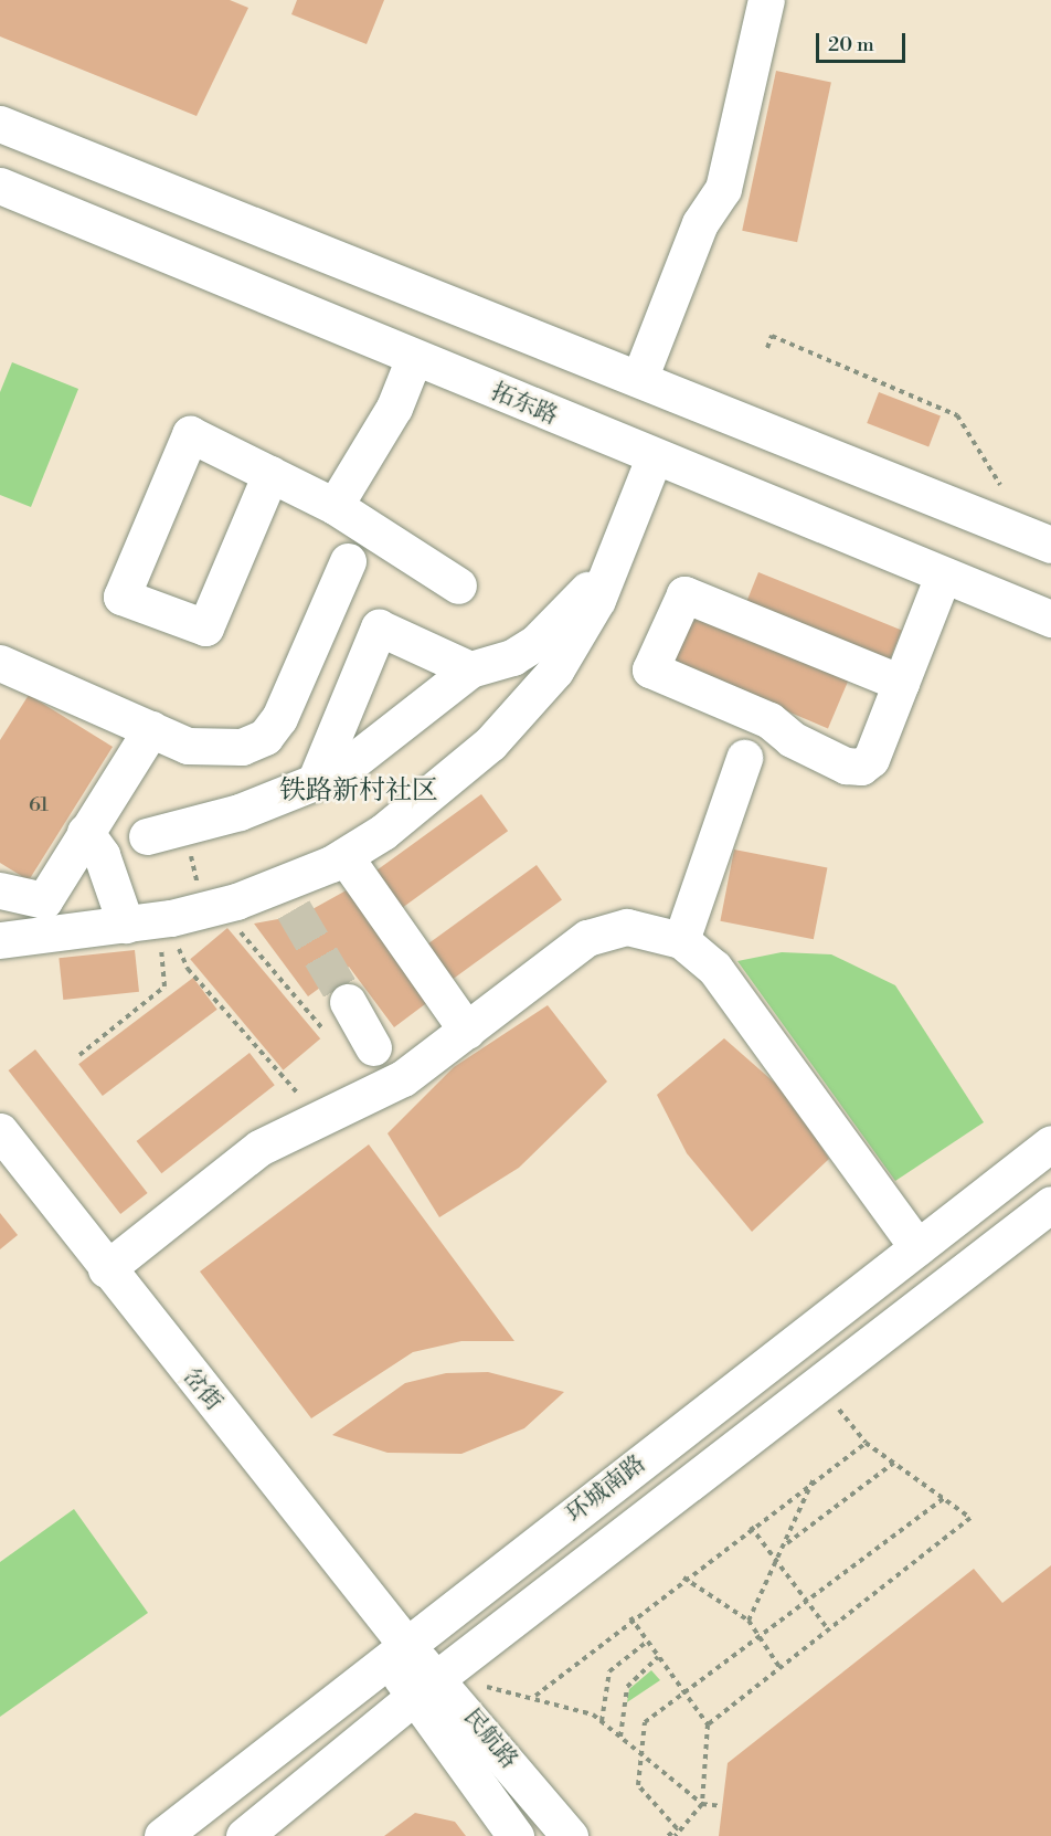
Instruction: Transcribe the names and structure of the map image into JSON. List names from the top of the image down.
{
  "streets": {
    "main road": [
      "拓东路",
      "岔街",
      "环城南路",
      "民航路"
    ]
  },
  "crossings": [
    ["岔街", "环城南路"],
    ["岔街", "民航路"],
    ["环城南路", "民航路"]
  ],
  "districts": ["铁路新村社区"],
  "house_numbers": ["61"],
  "scale_bar": "20 m"
}
